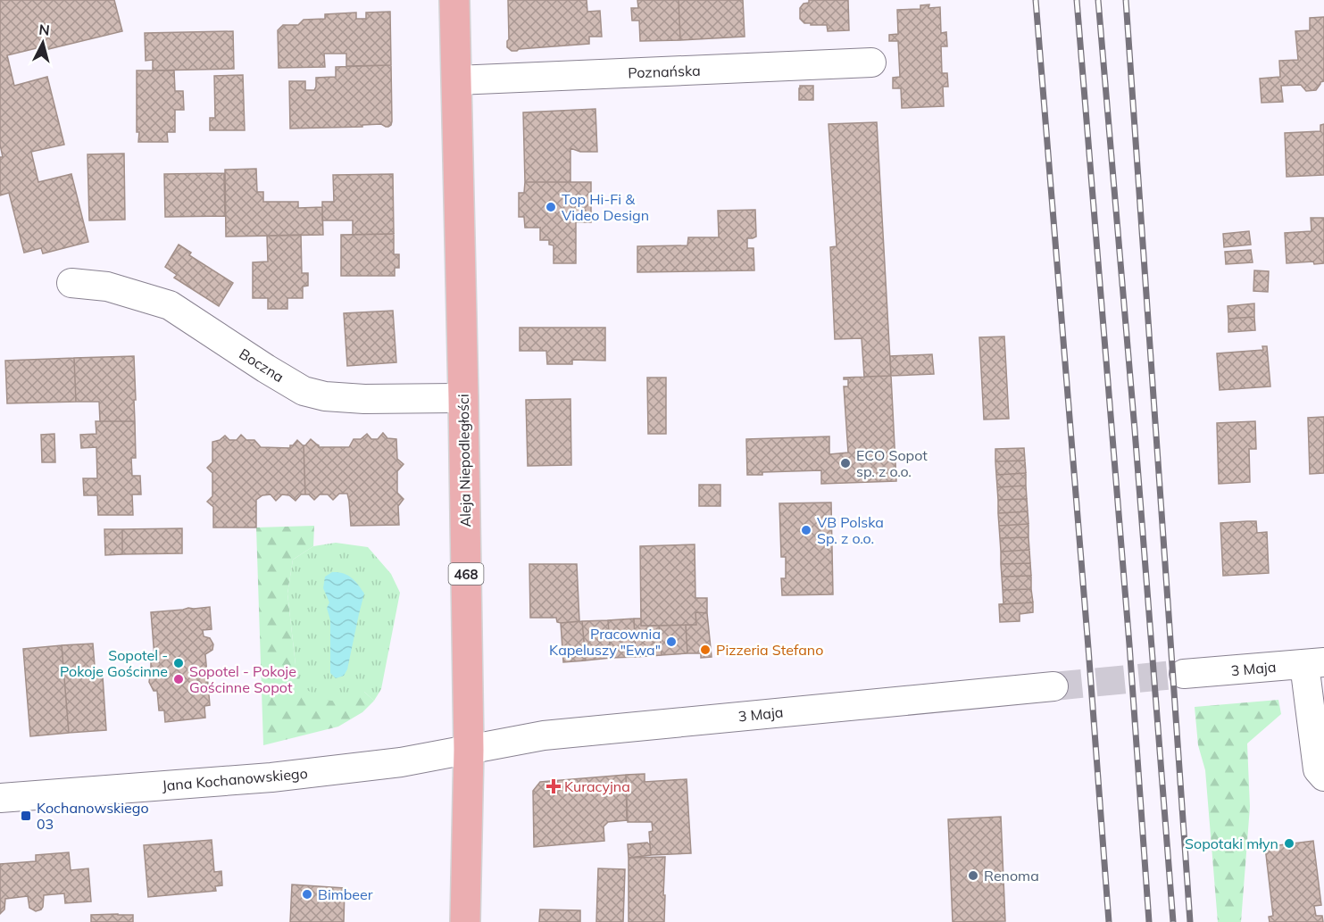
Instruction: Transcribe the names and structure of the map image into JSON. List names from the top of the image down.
{
  "streets": {
    "main road": ["Aleja Niepodległości", "468"],
    "street": [
      "Poznańska",
      "Boczna",
      "3 Maja",
      "Jana Kochanowskiego"
    ]
  },
  "crossings": [
    ["Poznańska", "Aleja Niepodległości"],
    ["Boczna", "Aleja Niepodległości"],
    ["Aleja Niepodległości", "3 Maja"],
    ["Aleja Niepodległości", "Jana Kochanowskiego"],
    ["3 Maja", "Jana Kochanowskiego"]
  ],
  "places": {
    "other": [
      "Top Hi-Fi & Video Design",
      "ECO Sopot sp. z o.o.",
      "VB Polska Sp. z o.o.",
      "Pracownia Kapeluszy \"Ewa\"",
      "Pizzeria Stefano",
      "Sopotel - Pokoje Gościnne",
      "Sopotel - Pokoje Gościnne Sopot",
      "Sopotaki młyn",
      "Renoma",
      "Bimbeer"
    ],
    "health": ["Kuracyjna"],
    "transit": ["Kochanowskiego 03"]
  },
  "north": "top"
}
